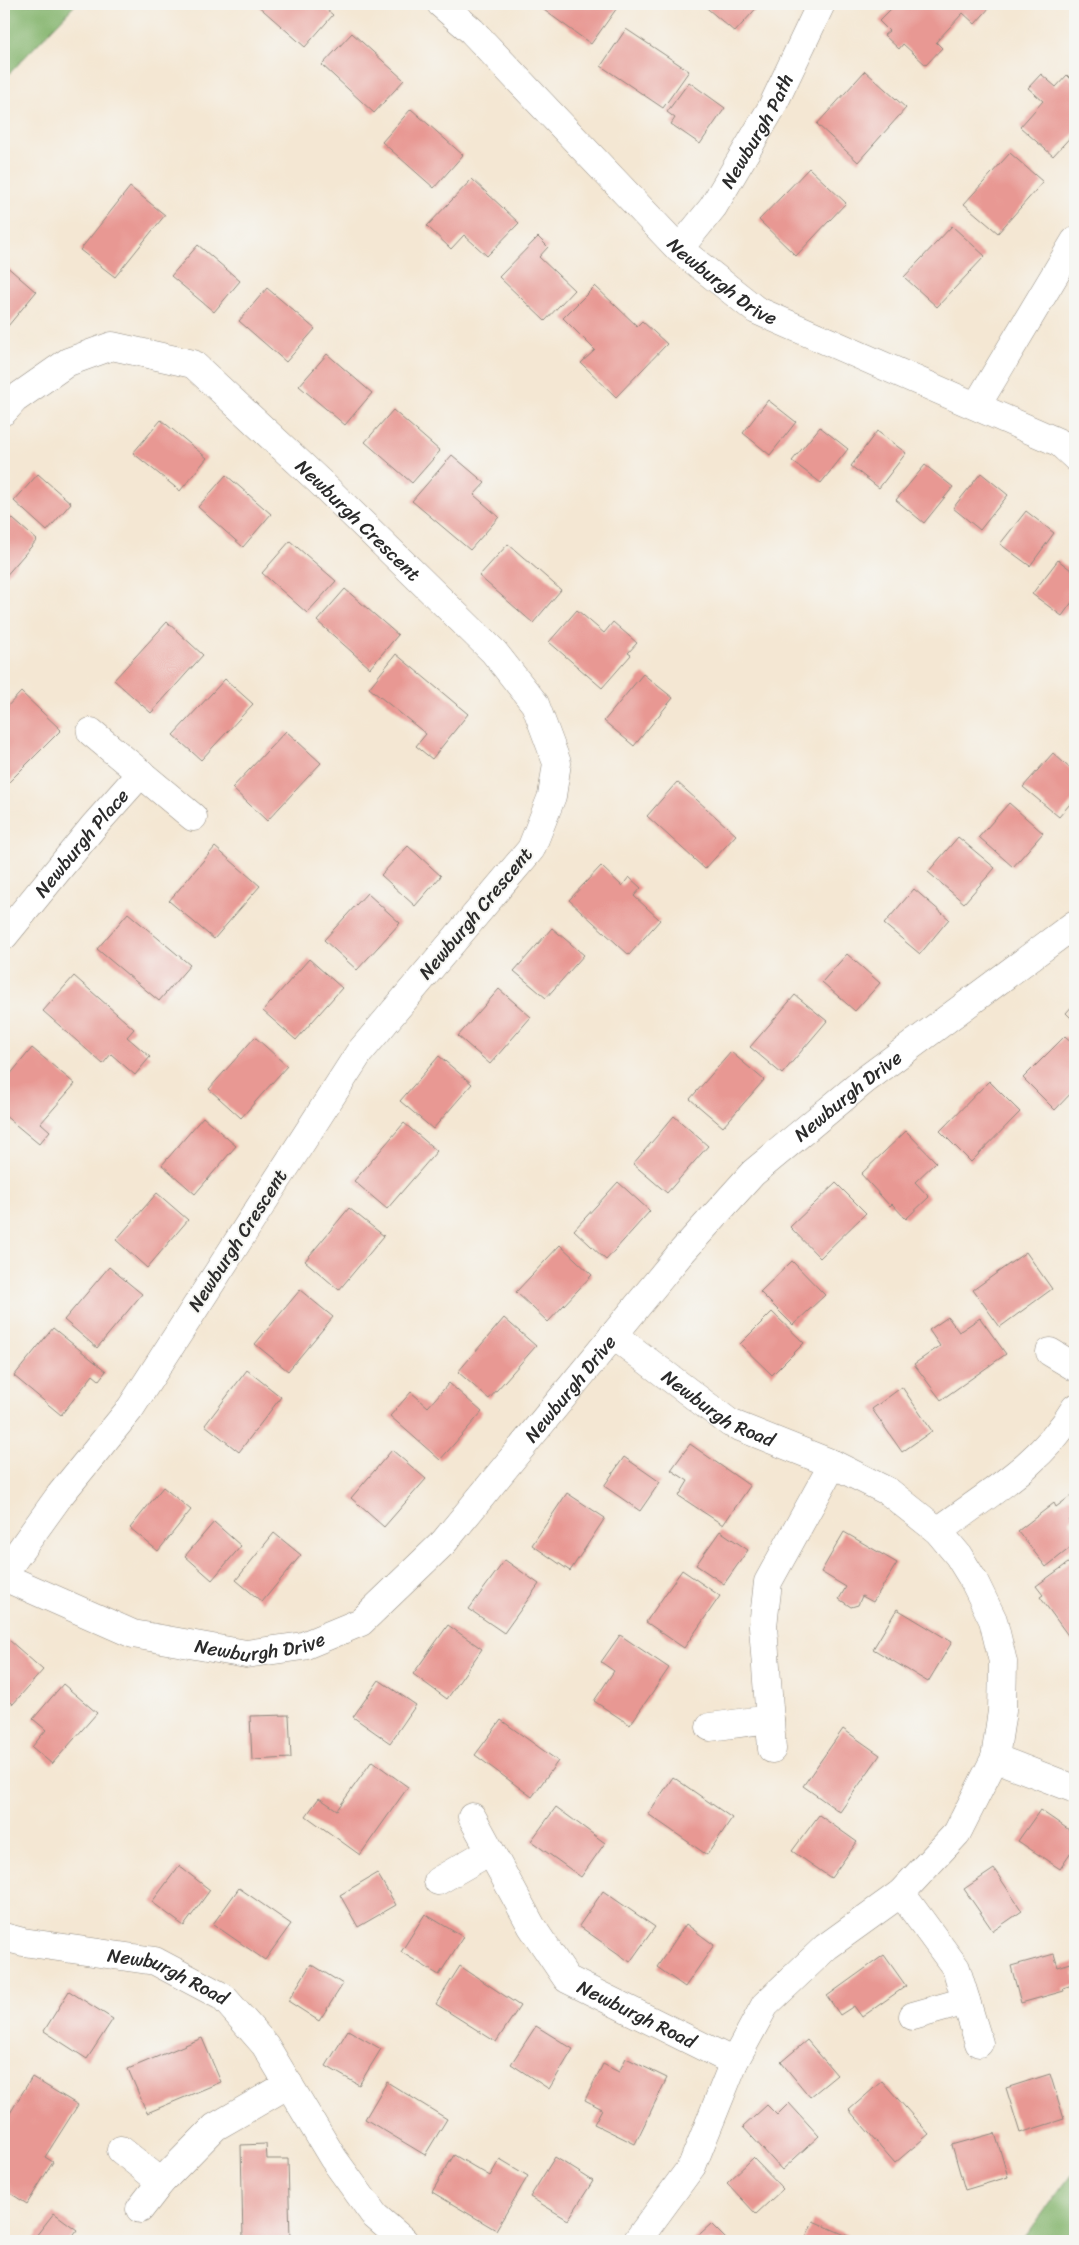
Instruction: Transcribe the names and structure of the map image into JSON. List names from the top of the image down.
{
  "streets": {
    "street": [
      "Newburgh Path",
      "Newburgh Drive",
      "Newburgh Crescent",
      "Newburgh Place",
      "Newburgh Road"
    ]
  },
  "crossings": [
    ["Newburgh Path", "Newburgh Drive"],
    ["Newburgh Drive", "Newburgh Road"]
  ]
}
